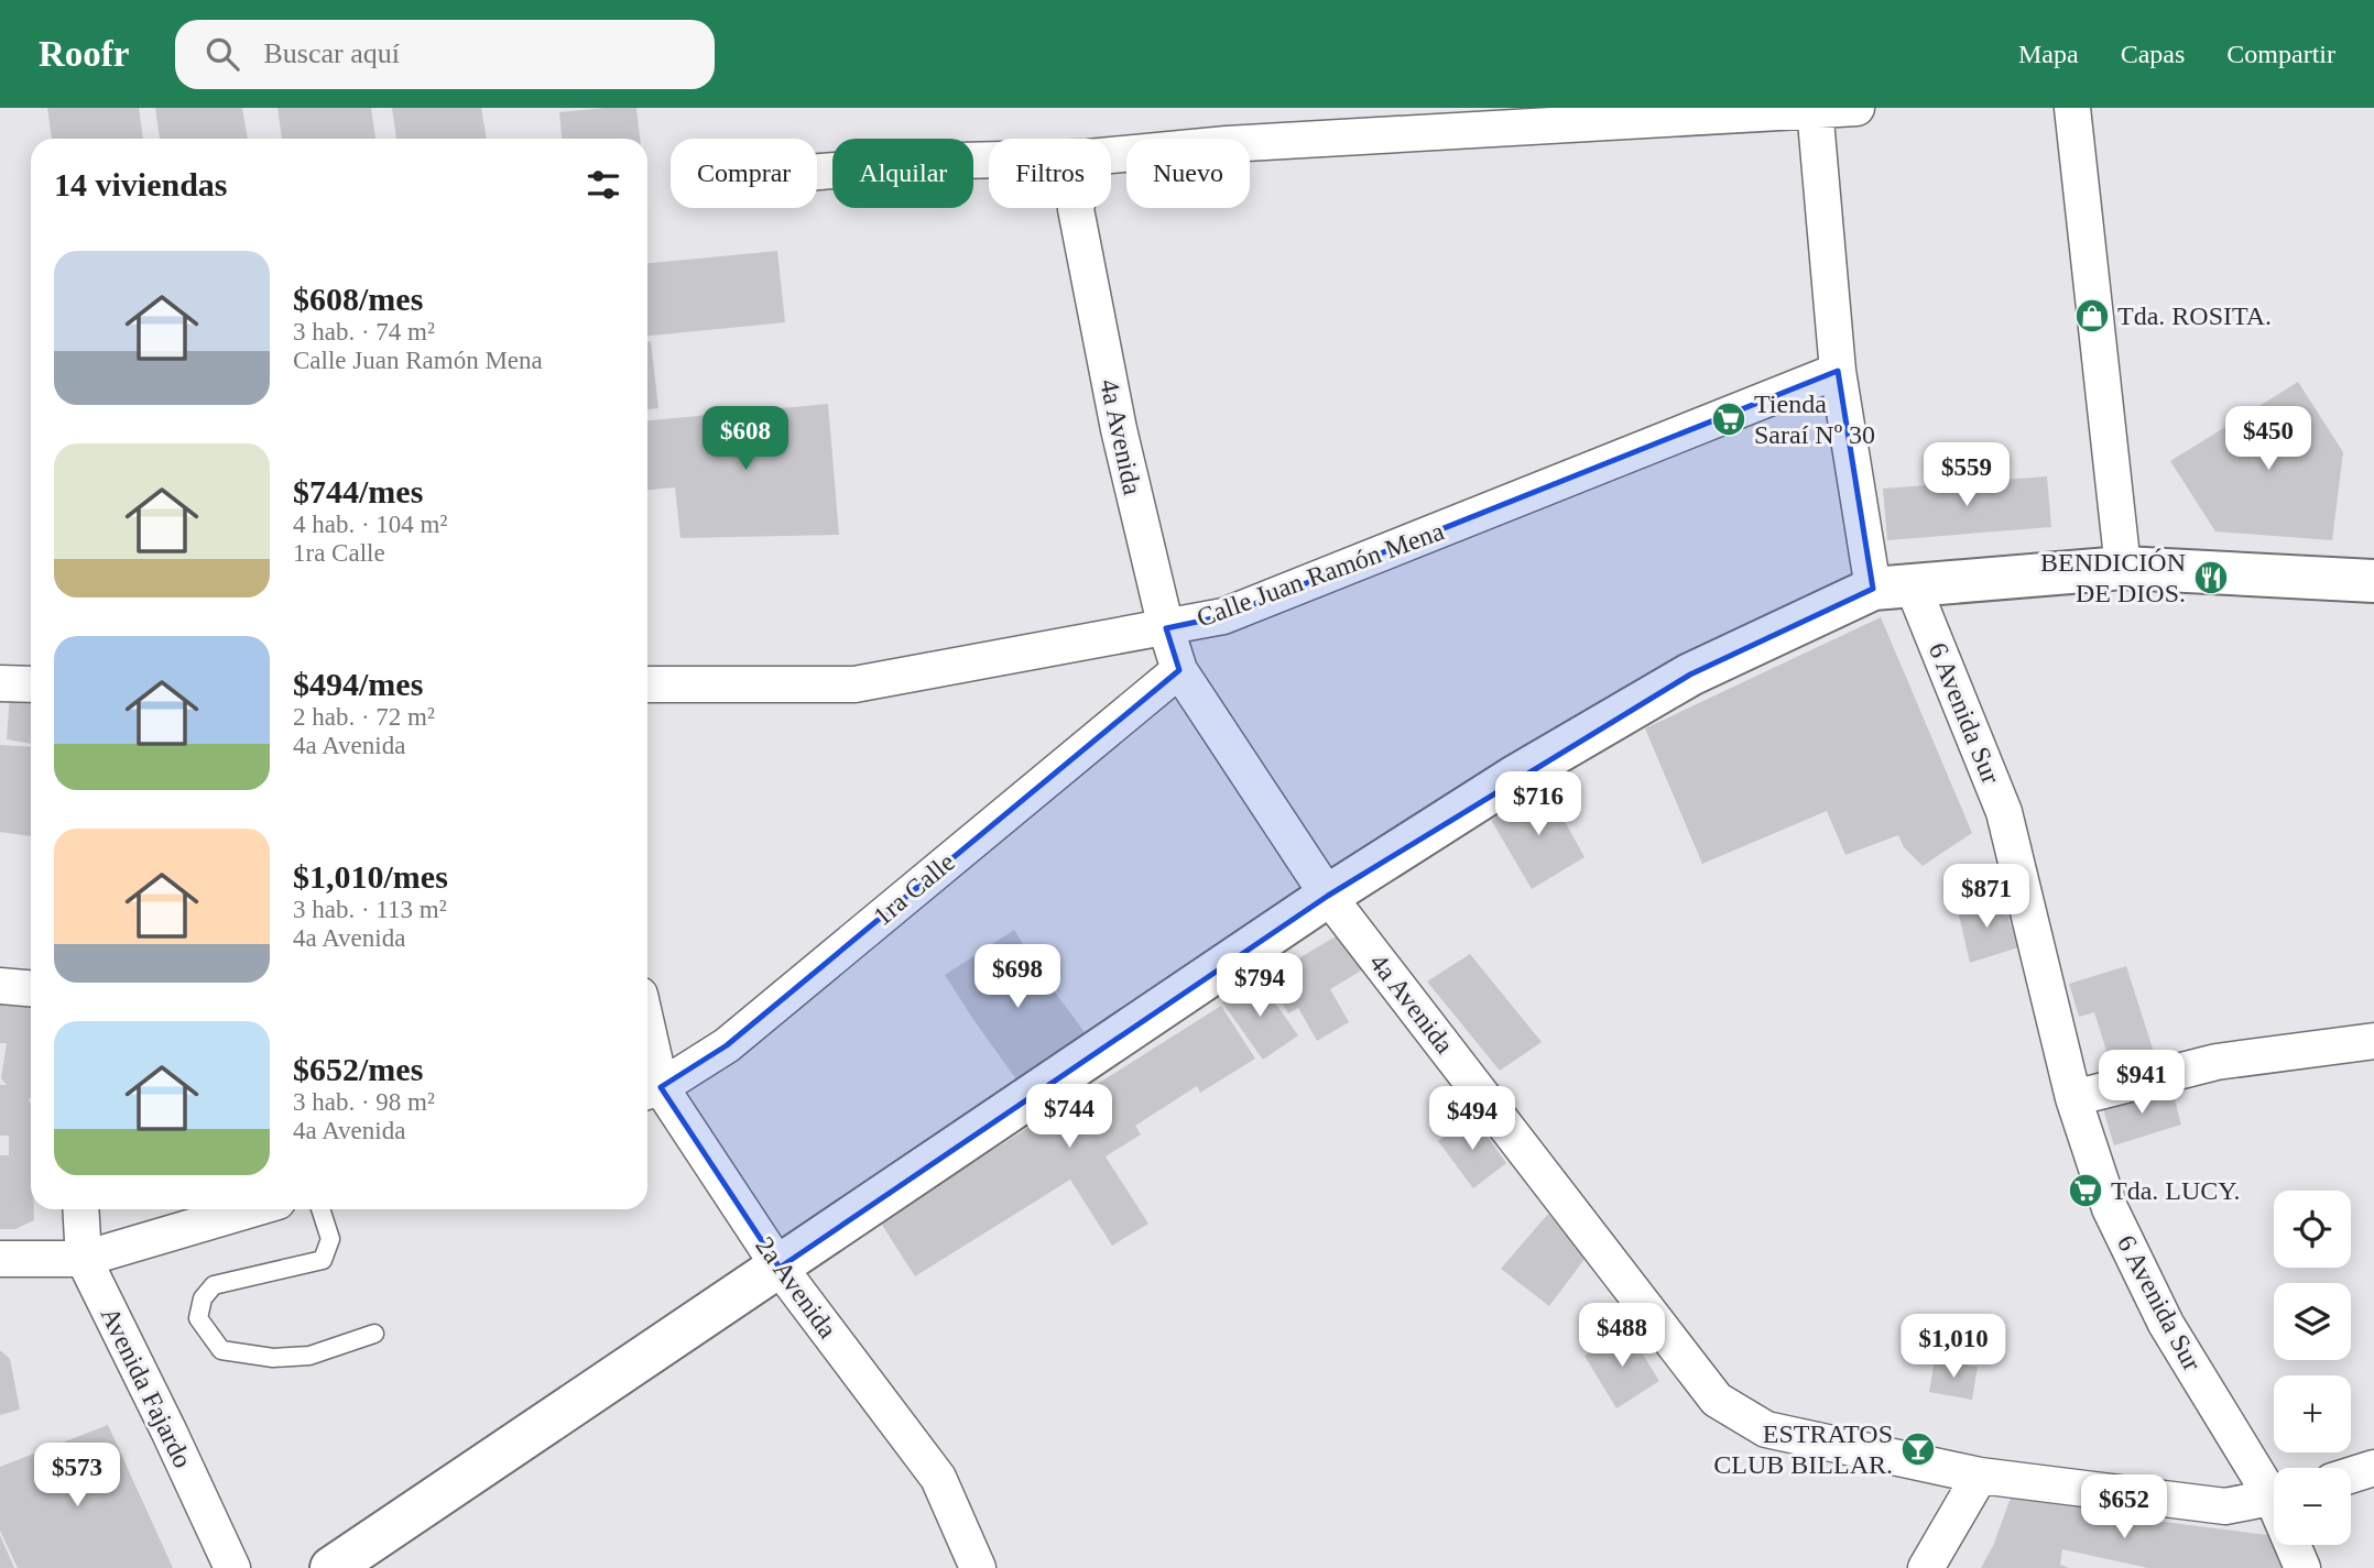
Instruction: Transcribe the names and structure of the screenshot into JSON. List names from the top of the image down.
{
  "streets": {
    "street": [
      "4a Avenida",
      "Calle Juan Ramón Mena",
      "6 Avenida Sur",
      "1ra Calle",
      "2a Avenida",
      "Avenida Fajardo"
    ]
  },
  "crossings": [
    ["4a Avenida", "Calle Juan Ramón Mena"],
    ["4a Avenida", "1ra Calle"],
    ["Calle Juan Ramón Mena", "6 Avenida Sur"],
    ["1ra Calle", "2a Avenida"]
  ],
  "places": {
    "shop": ["Tda. ROSITA."],
    "supermarket": ["Tienda Saraí Nº 30", "Tda. LUCY."],
    "restaurant": ["BENDICIÓN DE DIOS."],
    "bar": ["ESTRATOS CLUB BILLAR."]
  },
  "page": {
    "header": "Roofr",
    "search": "Buscar aquí",
    "nav": ["Mapa", "Capas", "Compartir"],
    "chip": [
      "Comprar",
      "Alquilar",
      "Filtros",
      "Nuevo"
    ],
    "heading": "14 viviendas",
    "list": [
      {
        "name": "$608/mes",
        "note": "3 hab. · 74 m² · Calle Juan Ramón Mena"
      },
      {
        "name": "$744/mes",
        "note": "4 hab. · 104 m² · 1ra Calle"
      },
      {
        "name": "$494/mes",
        "note": "2 hab. · 72 m² · 4a Avenida"
      },
      {
        "name": "$1,010/mes",
        "note": "3 hab. · 113 m² · 4a Avenida"
      },
      {
        "name": "$652/mes",
        "note": "3 hab. · 98 m² · 4a Avenida"
      }
    ],
    "price": [
      "$608",
      "$450",
      "$559",
      "$716",
      "$871",
      "$698",
      "$794",
      "$941",
      "$744",
      "$494",
      "$488",
      "$1,010",
      "$573",
      "$652"
    ],
    "map_buttons": ["+", "−"]
  }
}
